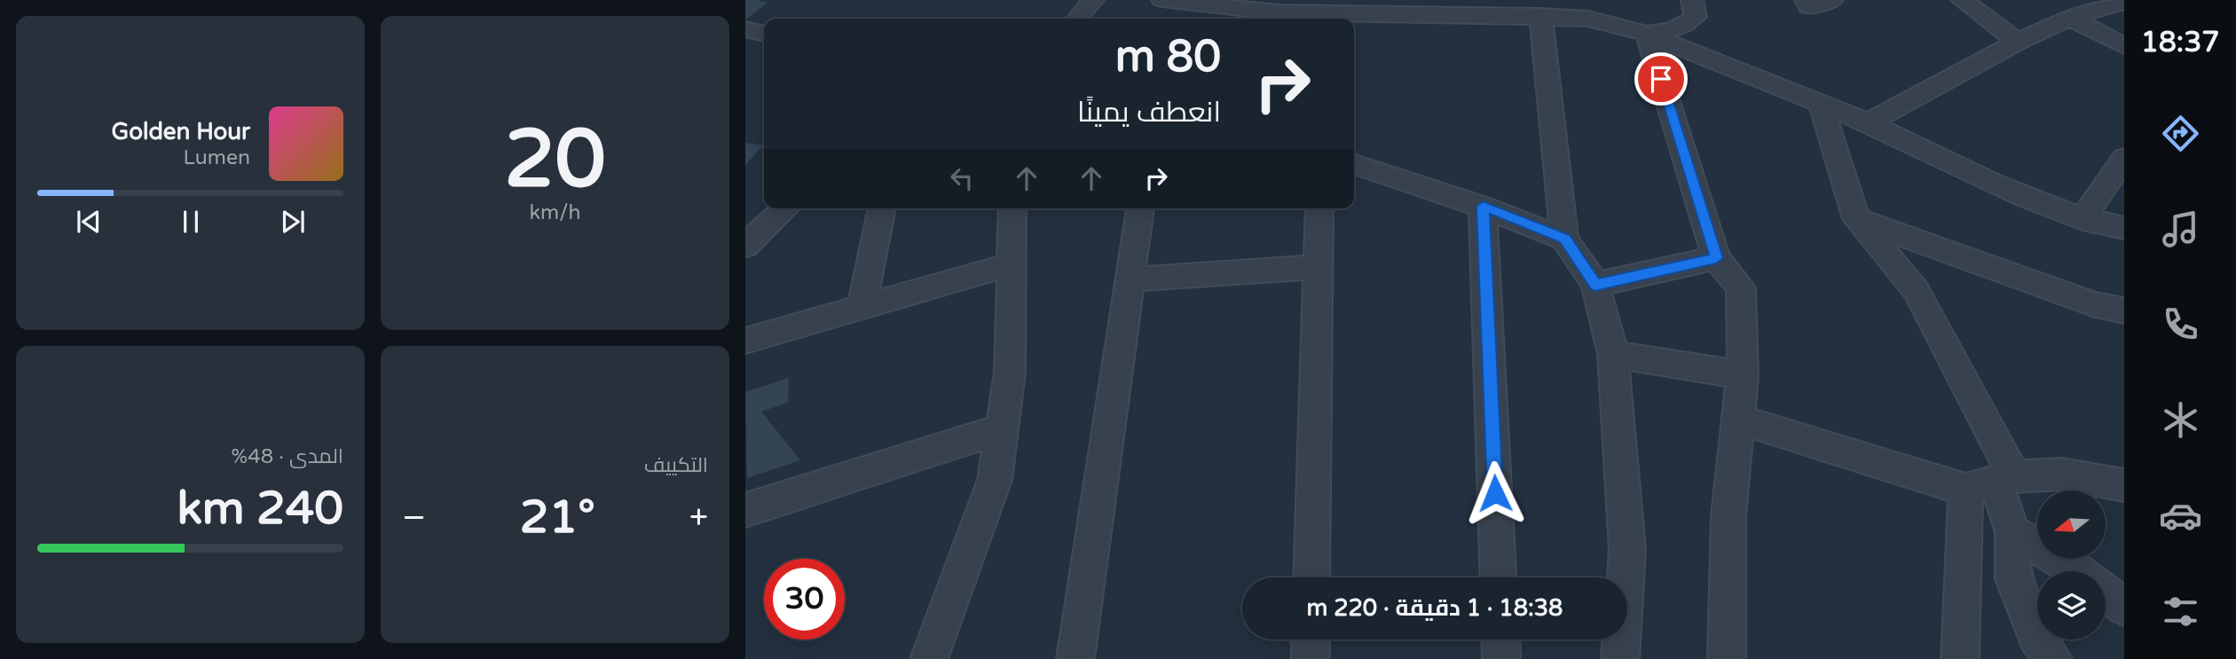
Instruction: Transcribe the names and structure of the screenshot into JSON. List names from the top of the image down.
{
  "north": "left",
  "page": {
    "tabs": "18:37",
    "tile": [
      ["20", "km/h"],
      "التكييف",
      ["المدى · 48%", "240 km"]
    ],
    "turn": ["80 m", "انعطف يمينًا"],
    "song": ["Golden Hour", "Lumen"],
    "heat": ["−", "21°", "+"],
    "limit": "30",
    "trip": "18:38 · 1 دقيقة · 220 m"
  }
}
